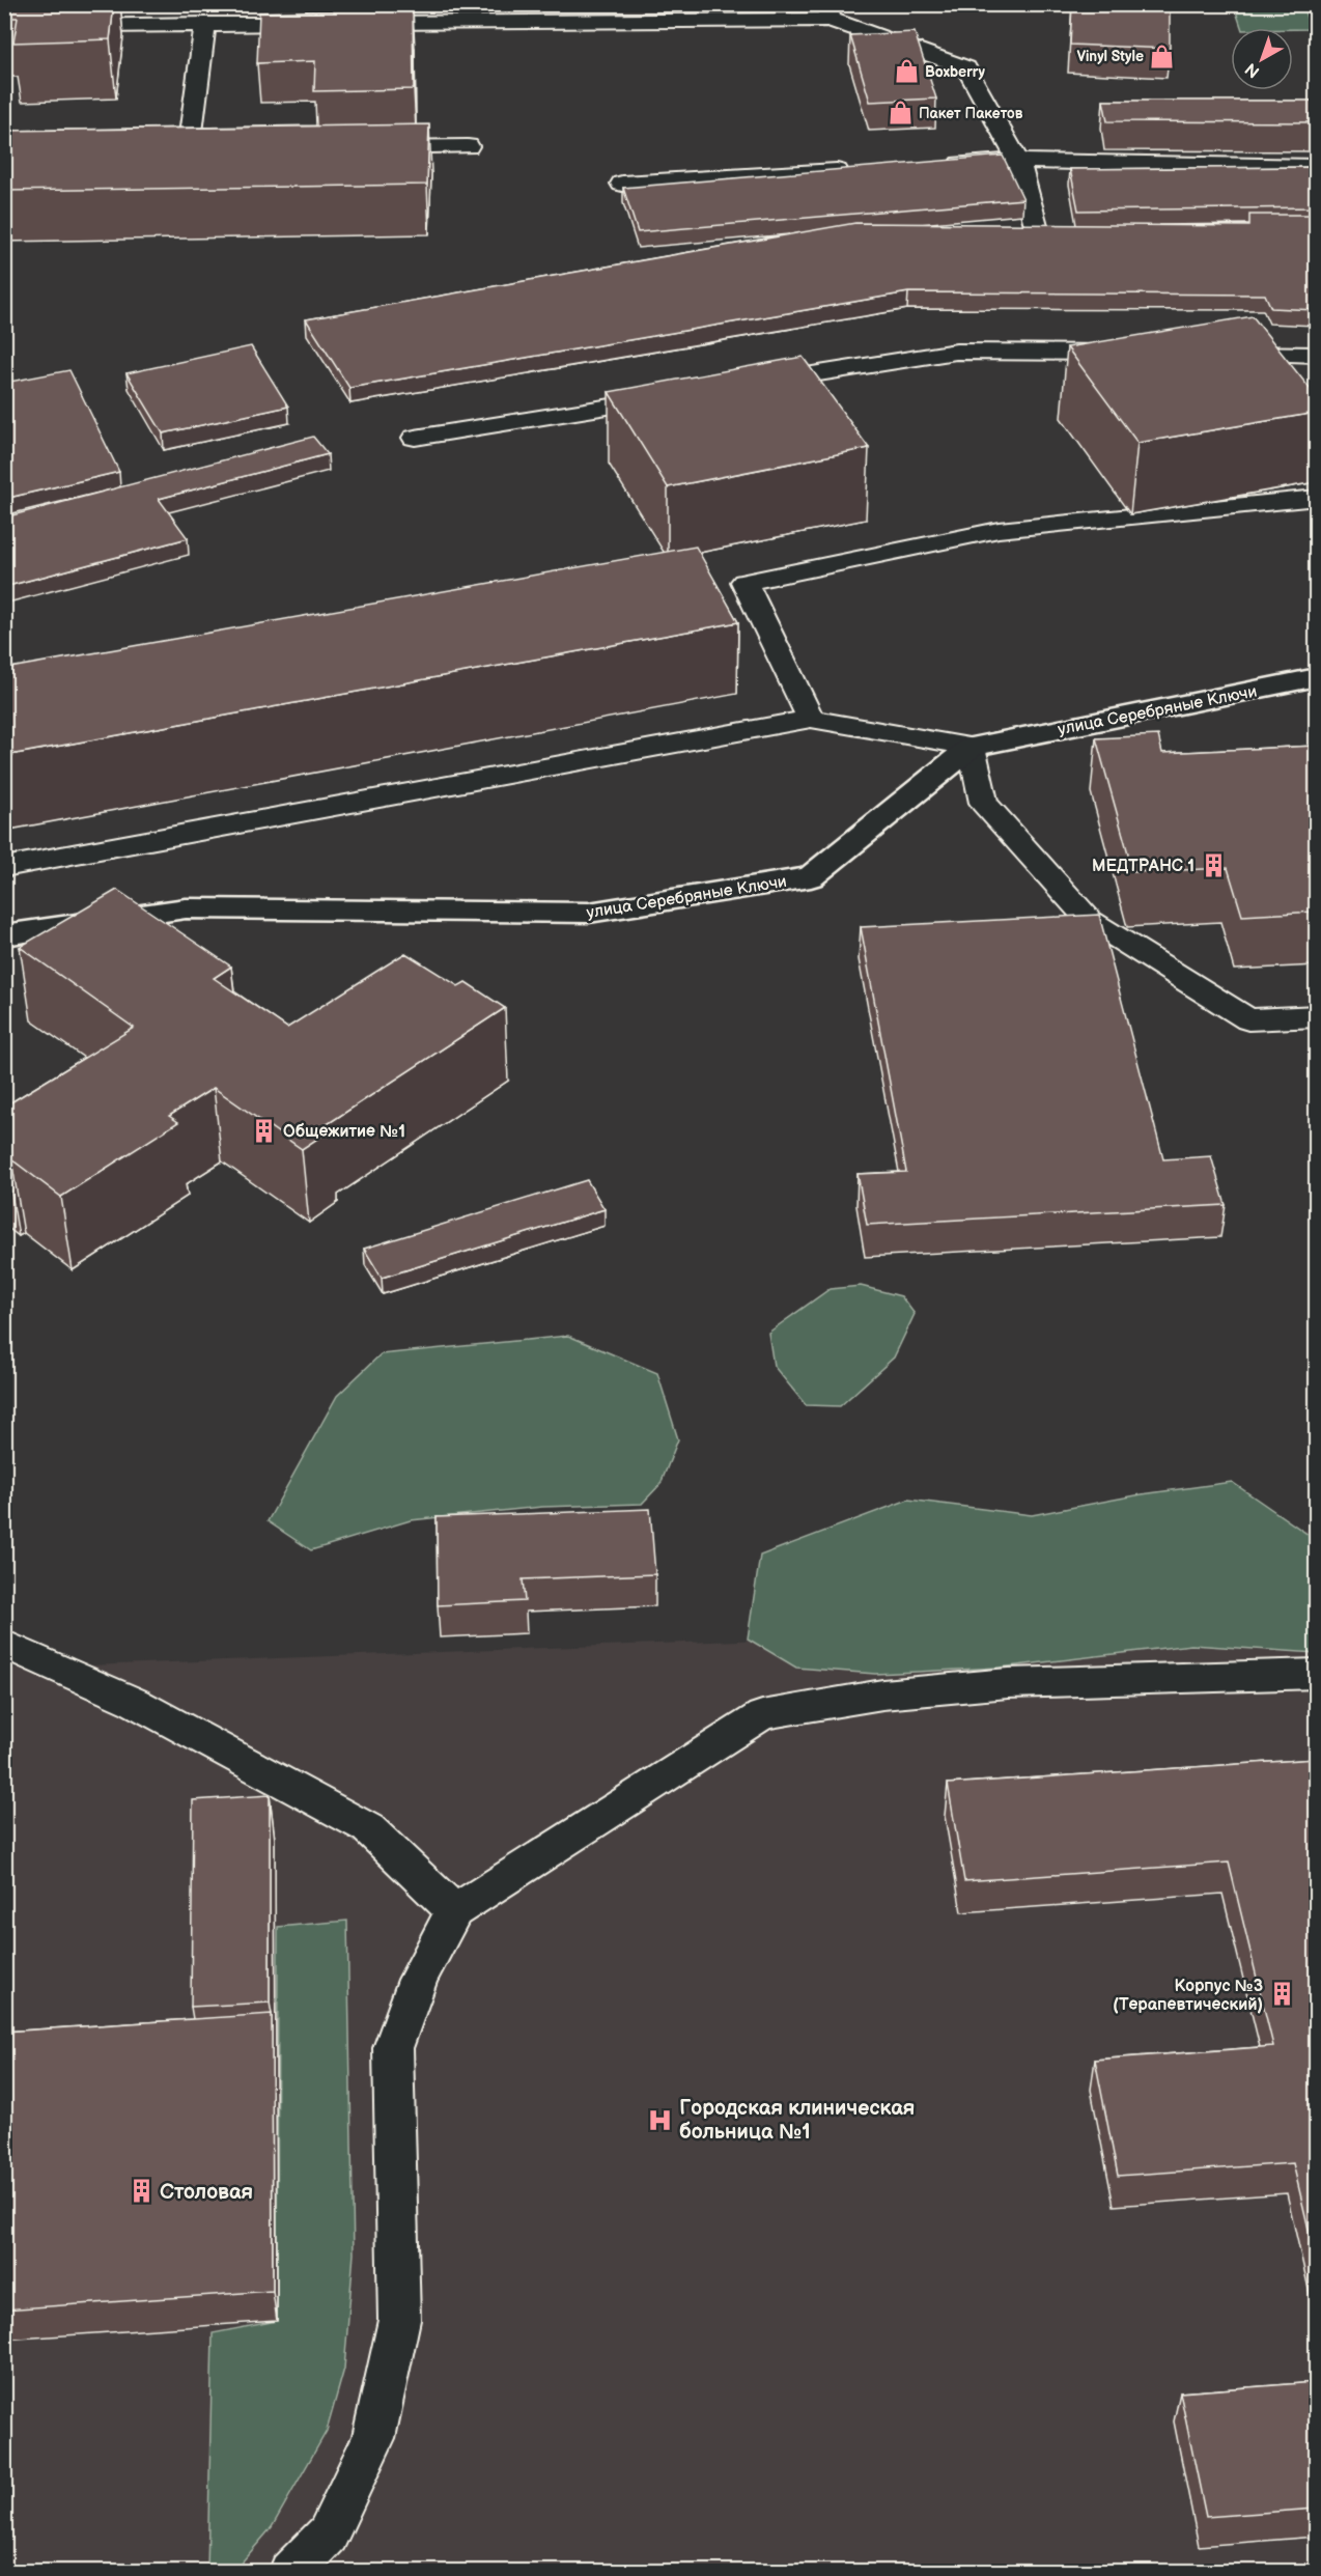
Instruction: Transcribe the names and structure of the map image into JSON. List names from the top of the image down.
{
  "streets": {
    "street": ["улица Серебряные Ключи"]
  },
  "places": {
    "shop": ["Vinyl Style", "Boxberry", "Пакет Пакетов"],
    "building": [
      "МЕДТРАНС 1",
      "Общежитие №1",
      "Корпус №3 (Терапевтический)",
      "Столовая"
    ],
    "hospital": ["Городская клиническая больница №1"]
  },
  "north": "bottom left"
}
